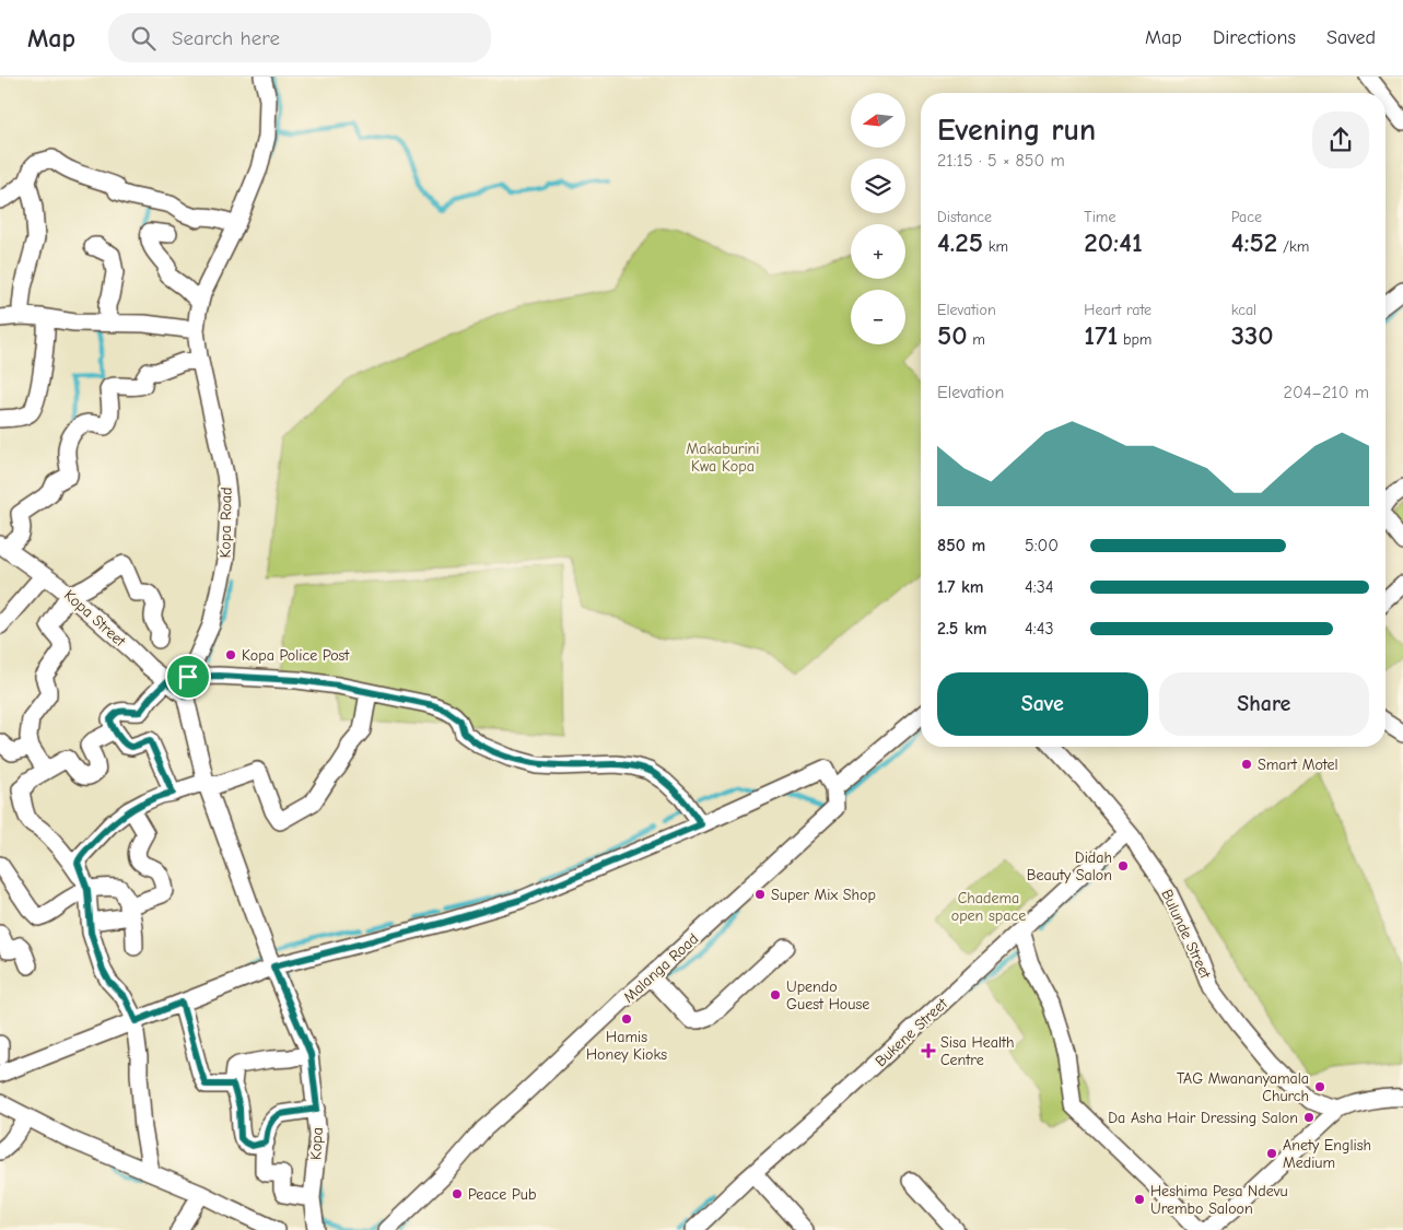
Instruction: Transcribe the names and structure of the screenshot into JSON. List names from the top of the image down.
{
  "streets": {
    "street": [
      "Kopa Road",
      "Kopa Street",
      "Bulunde Street",
      "Malanga Road",
      "Bukene Street",
      "Kopa"
    ]
  },
  "crossings": [
    ["Kopa Road", "Kopa Street"],
    ["Kopa Road", "Kopa"],
    ["Bulunde Street", "Bukene Street"]
  ],
  "parks": ["Makaburini Kwa Kopa", "Chadema open space"],
  "places": {
    "other": [
      "Kopa Police Post",
      "Smart Motel",
      "Didah Beauty Salon",
      "Super Mix Shop",
      "Upendo Guest House",
      "Hamis Honey Kioks",
      "TAG Mwananyamala Church",
      "Da Asha Hair Dressing Salon",
      "Anety English Medium",
      "Peace Pub",
      "Heshima Pesa Ndevu Urembo Saloon"
    ],
    "health": ["Sisa Health Centre"]
  },
  "north": "left",
  "page": {
    "header": "Map",
    "search": "Search here",
    "nav": ["Map", "Directions", "Saved"],
    "map_buttons": ["+", "−"],
    "heading": ["Evening run", "21:15 · 5 × 850 m"],
    "stats": [
      ["Distance", "4.25 km"],
      ["Time", "20:41"],
      ["Pace", "4:52 /km"],
      ["Elevation", "50 m"],
      ["Heart rate", "171 bpm"],
      ["kcal", "330"]
    ],
    "chart": ["Elevation", "204–210 m"],
    "list": [
      {
        "name": "850 m",
        "note": "5:00"
      },
      {
        "name": "1.7 km",
        "note": "4:34"
      },
      {
        "name": "2.5 km",
        "note": "4:43"
      }
    ],
    "buttons": ["Save", "Share"]
  }
}
